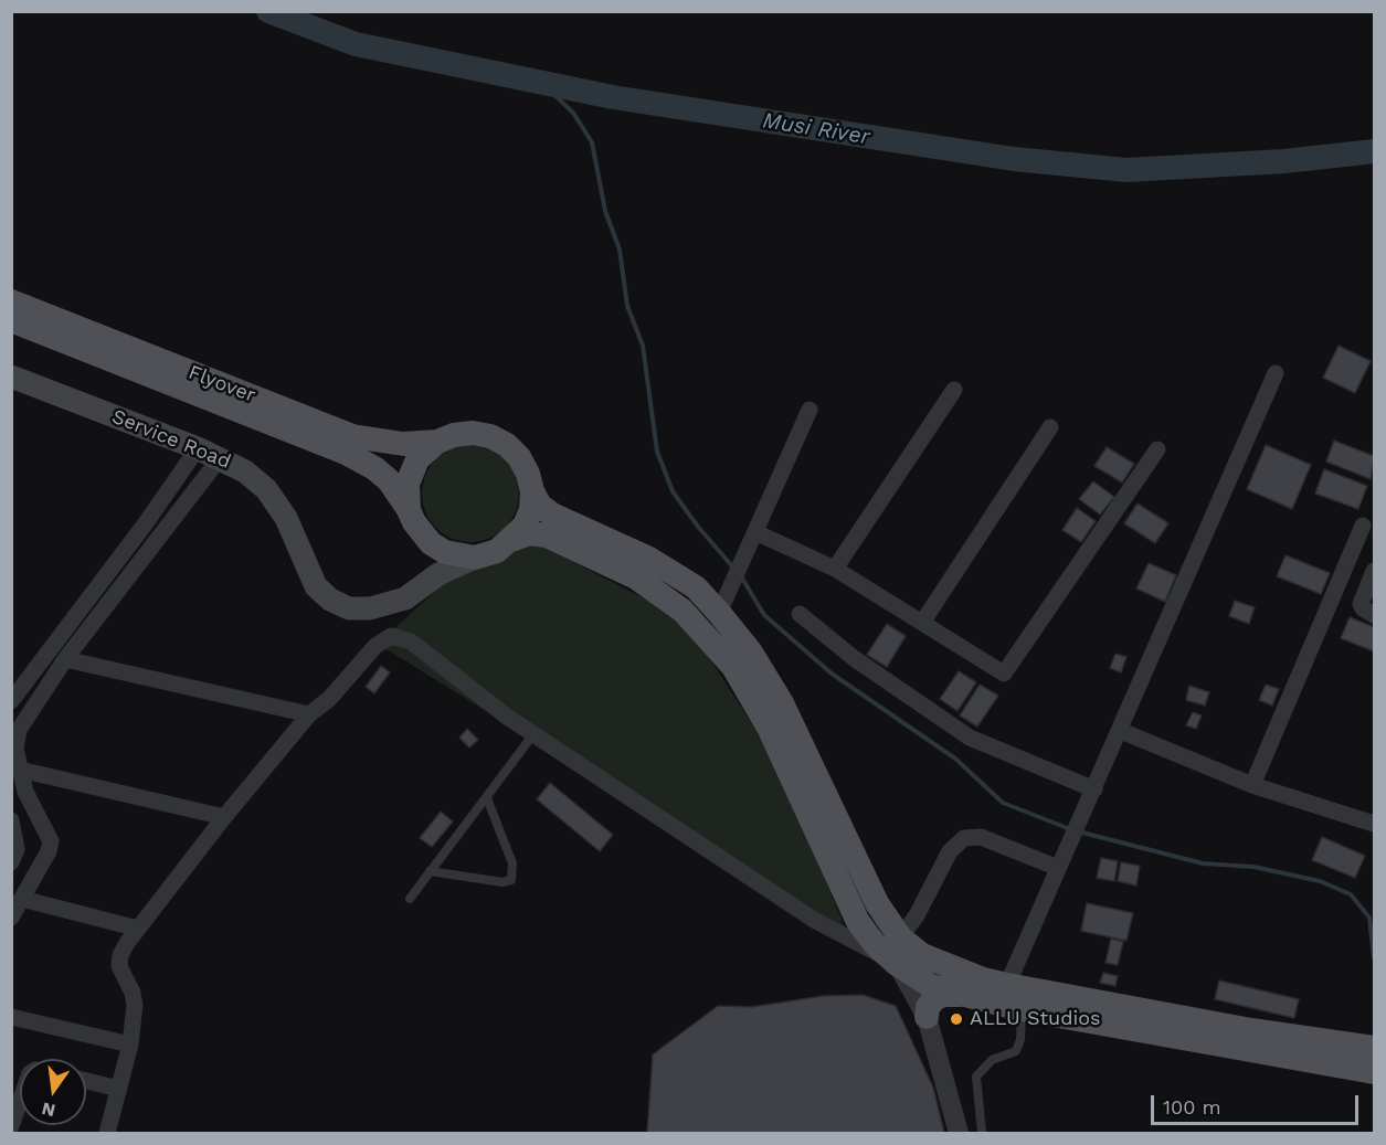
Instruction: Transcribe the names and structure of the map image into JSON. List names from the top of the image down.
{
  "streets": {
    "main road": ["Flyover", "Service Road"]
  },
  "crossings": [
    ["Flyover", "Service Road"]
  ],
  "water": ["Musi River"],
  "places": ["ALLU Studios"],
  "scale_bar": "100 m",
  "north": "bottom"
}
